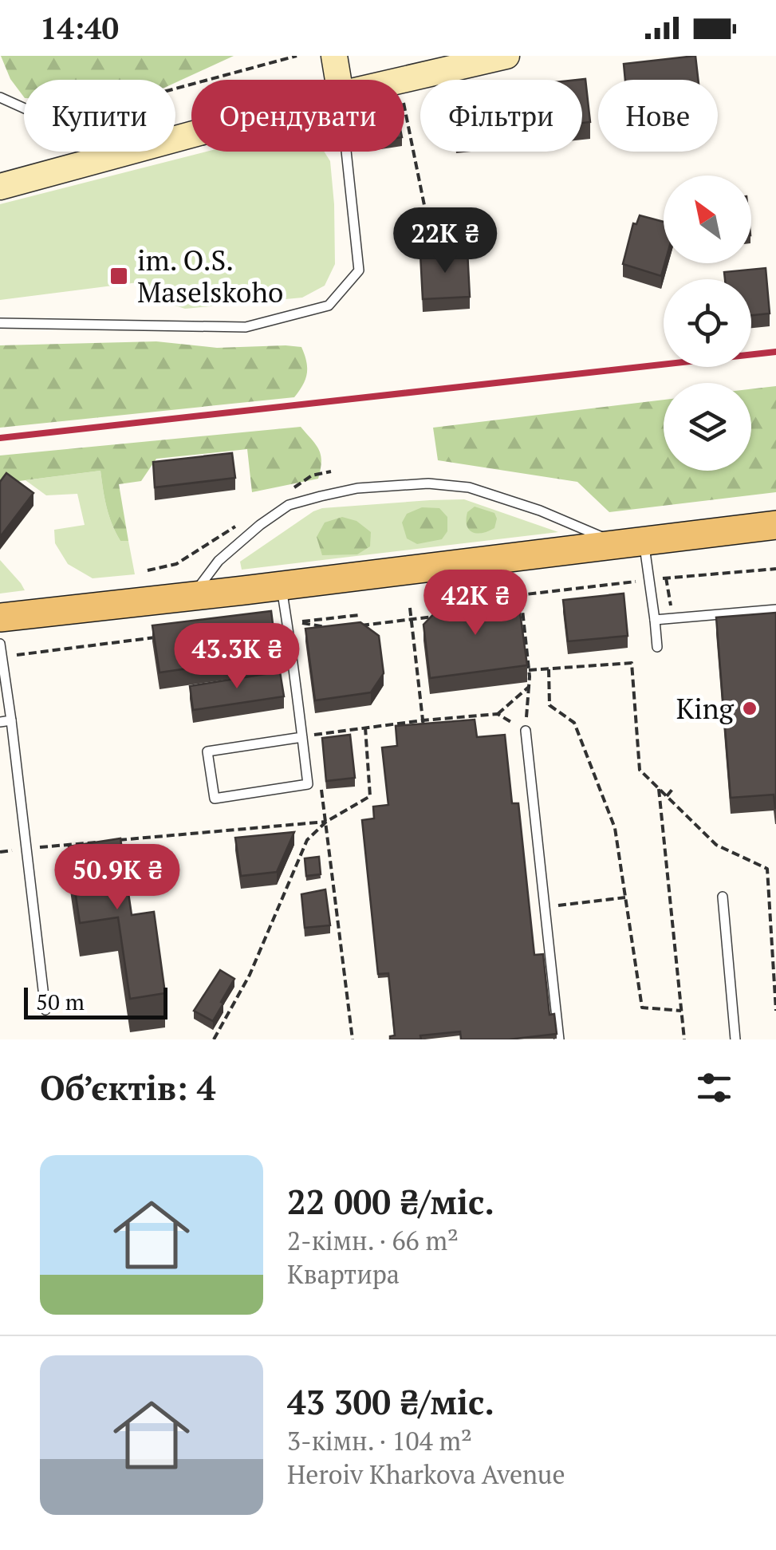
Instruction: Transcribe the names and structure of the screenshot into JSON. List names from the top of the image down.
{
  "places": {
    "transit": ["іm. O.S. Maselskoho"],
    "other": ["King"]
  },
  "scale_bar": "50 m",
  "north": "top left",
  "page": {
    "status": "14:40",
    "chip": [
      "Купити",
      "Орендувати",
      "Фільтри",
      "Нове"
    ],
    "price": [
      "22K ₴",
      "42K ₴",
      "43.3K ₴",
      "50.9K ₴"
    ],
    "scale": "50 m",
    "heading": "Об’єктів: 4",
    "list": [
      {
        "name": "22 000 ₴/міс.",
        "note": "2-кімн. · 66 m² · Квартира"
      },
      {
        "name": "43 300 ₴/міс.",
        "note": "3-кімн. · 104 m² · Heroiv Kharkova Avenue"
      }
    ]
  }
}
